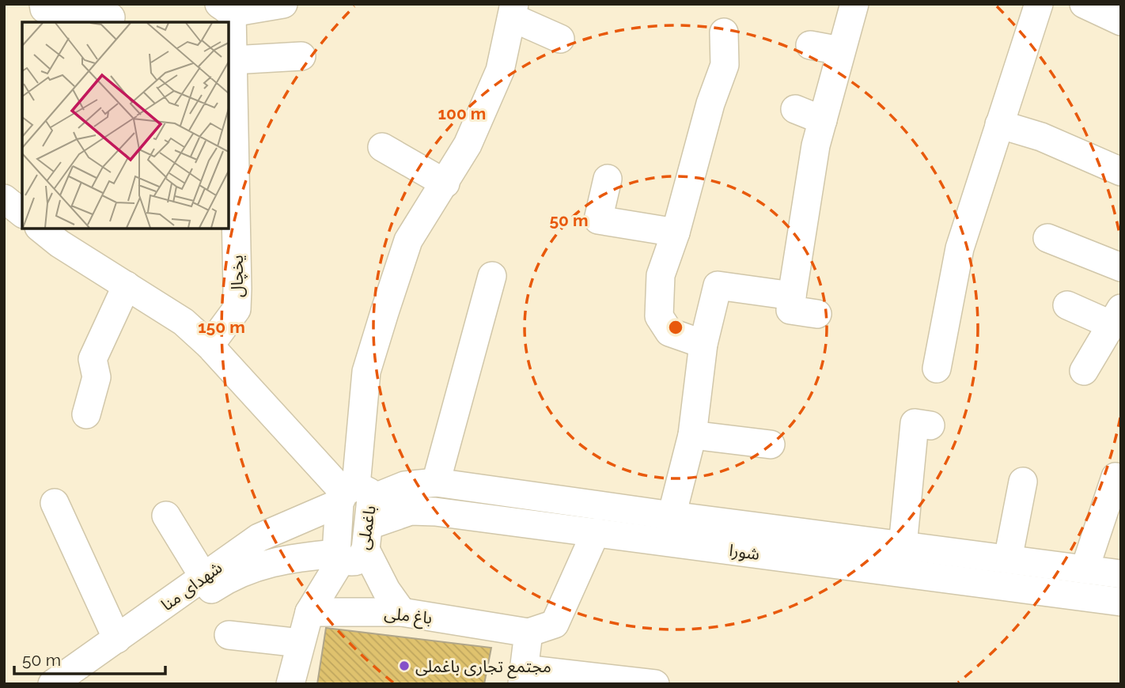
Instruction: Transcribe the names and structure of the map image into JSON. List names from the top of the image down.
{
  "streets": {
    "street": [
      "یخچال",
      "شورا",
      "شهدای منا",
      "باغ ملی"
    ]
  },
  "crossings": [
    ["شورا", "شهدای منا"]
  ],
  "places": ["مجتمع تجاری باغملی"],
  "scale_bar": "50 m",
  "rings": ["100 m", "50 m", "150 m"]
}
